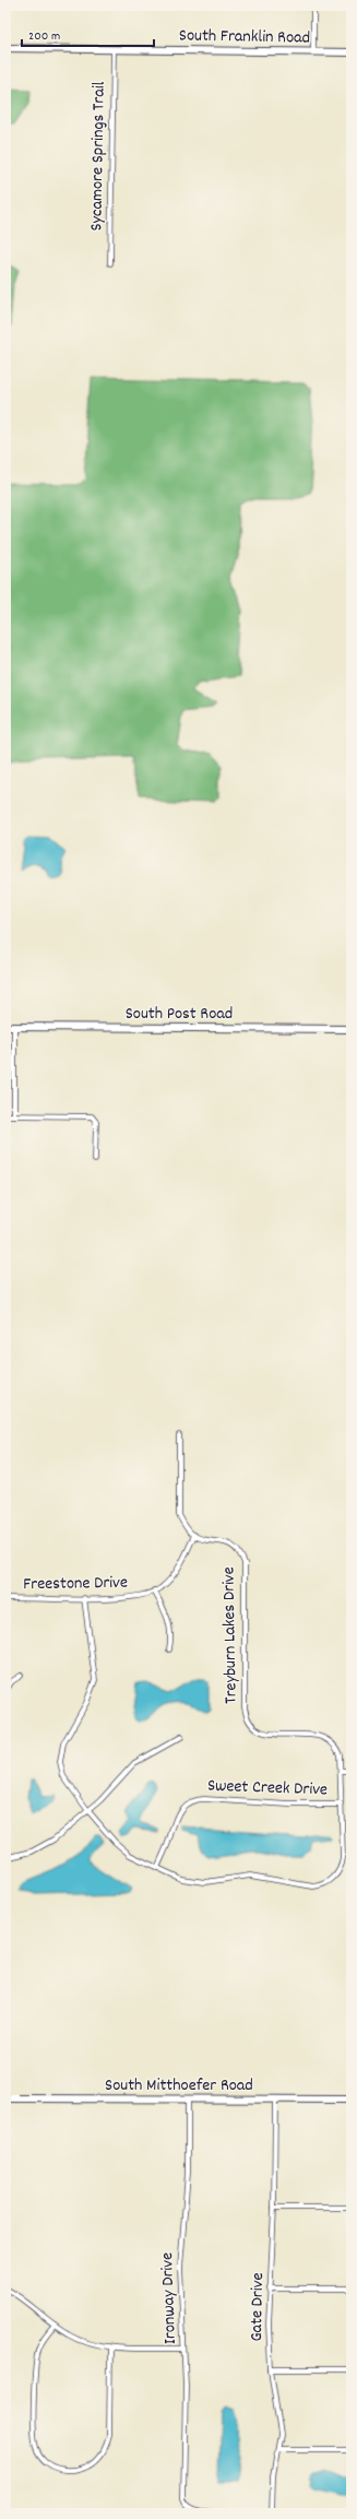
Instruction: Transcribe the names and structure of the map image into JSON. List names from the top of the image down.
{
  "streets": {
    "main road": ["South Franklin Road", "South Post Road", "South Mitthoefer Road"],
    "street": [
      "Sycamore Springs Trail",
      "Freestone Drive",
      "Treyburn Lakes Drive",
      "Sweet Creek Drive",
      "Ironway Drive",
      "Gate Drive"
    ]
  },
  "crossings": [
    ["South Franklin Road", "Sycamore Springs Trail"],
    ["Freestone Drive", "Treyburn Lakes Drive"],
    ["Treyburn Lakes Drive", "Sweet Creek Drive"],
    ["South Mitthoefer Road", "Ironway Drive"],
    ["South Mitthoefer Road", "Gate Drive"]
  ],
  "scale_bar": "200 m"
}
